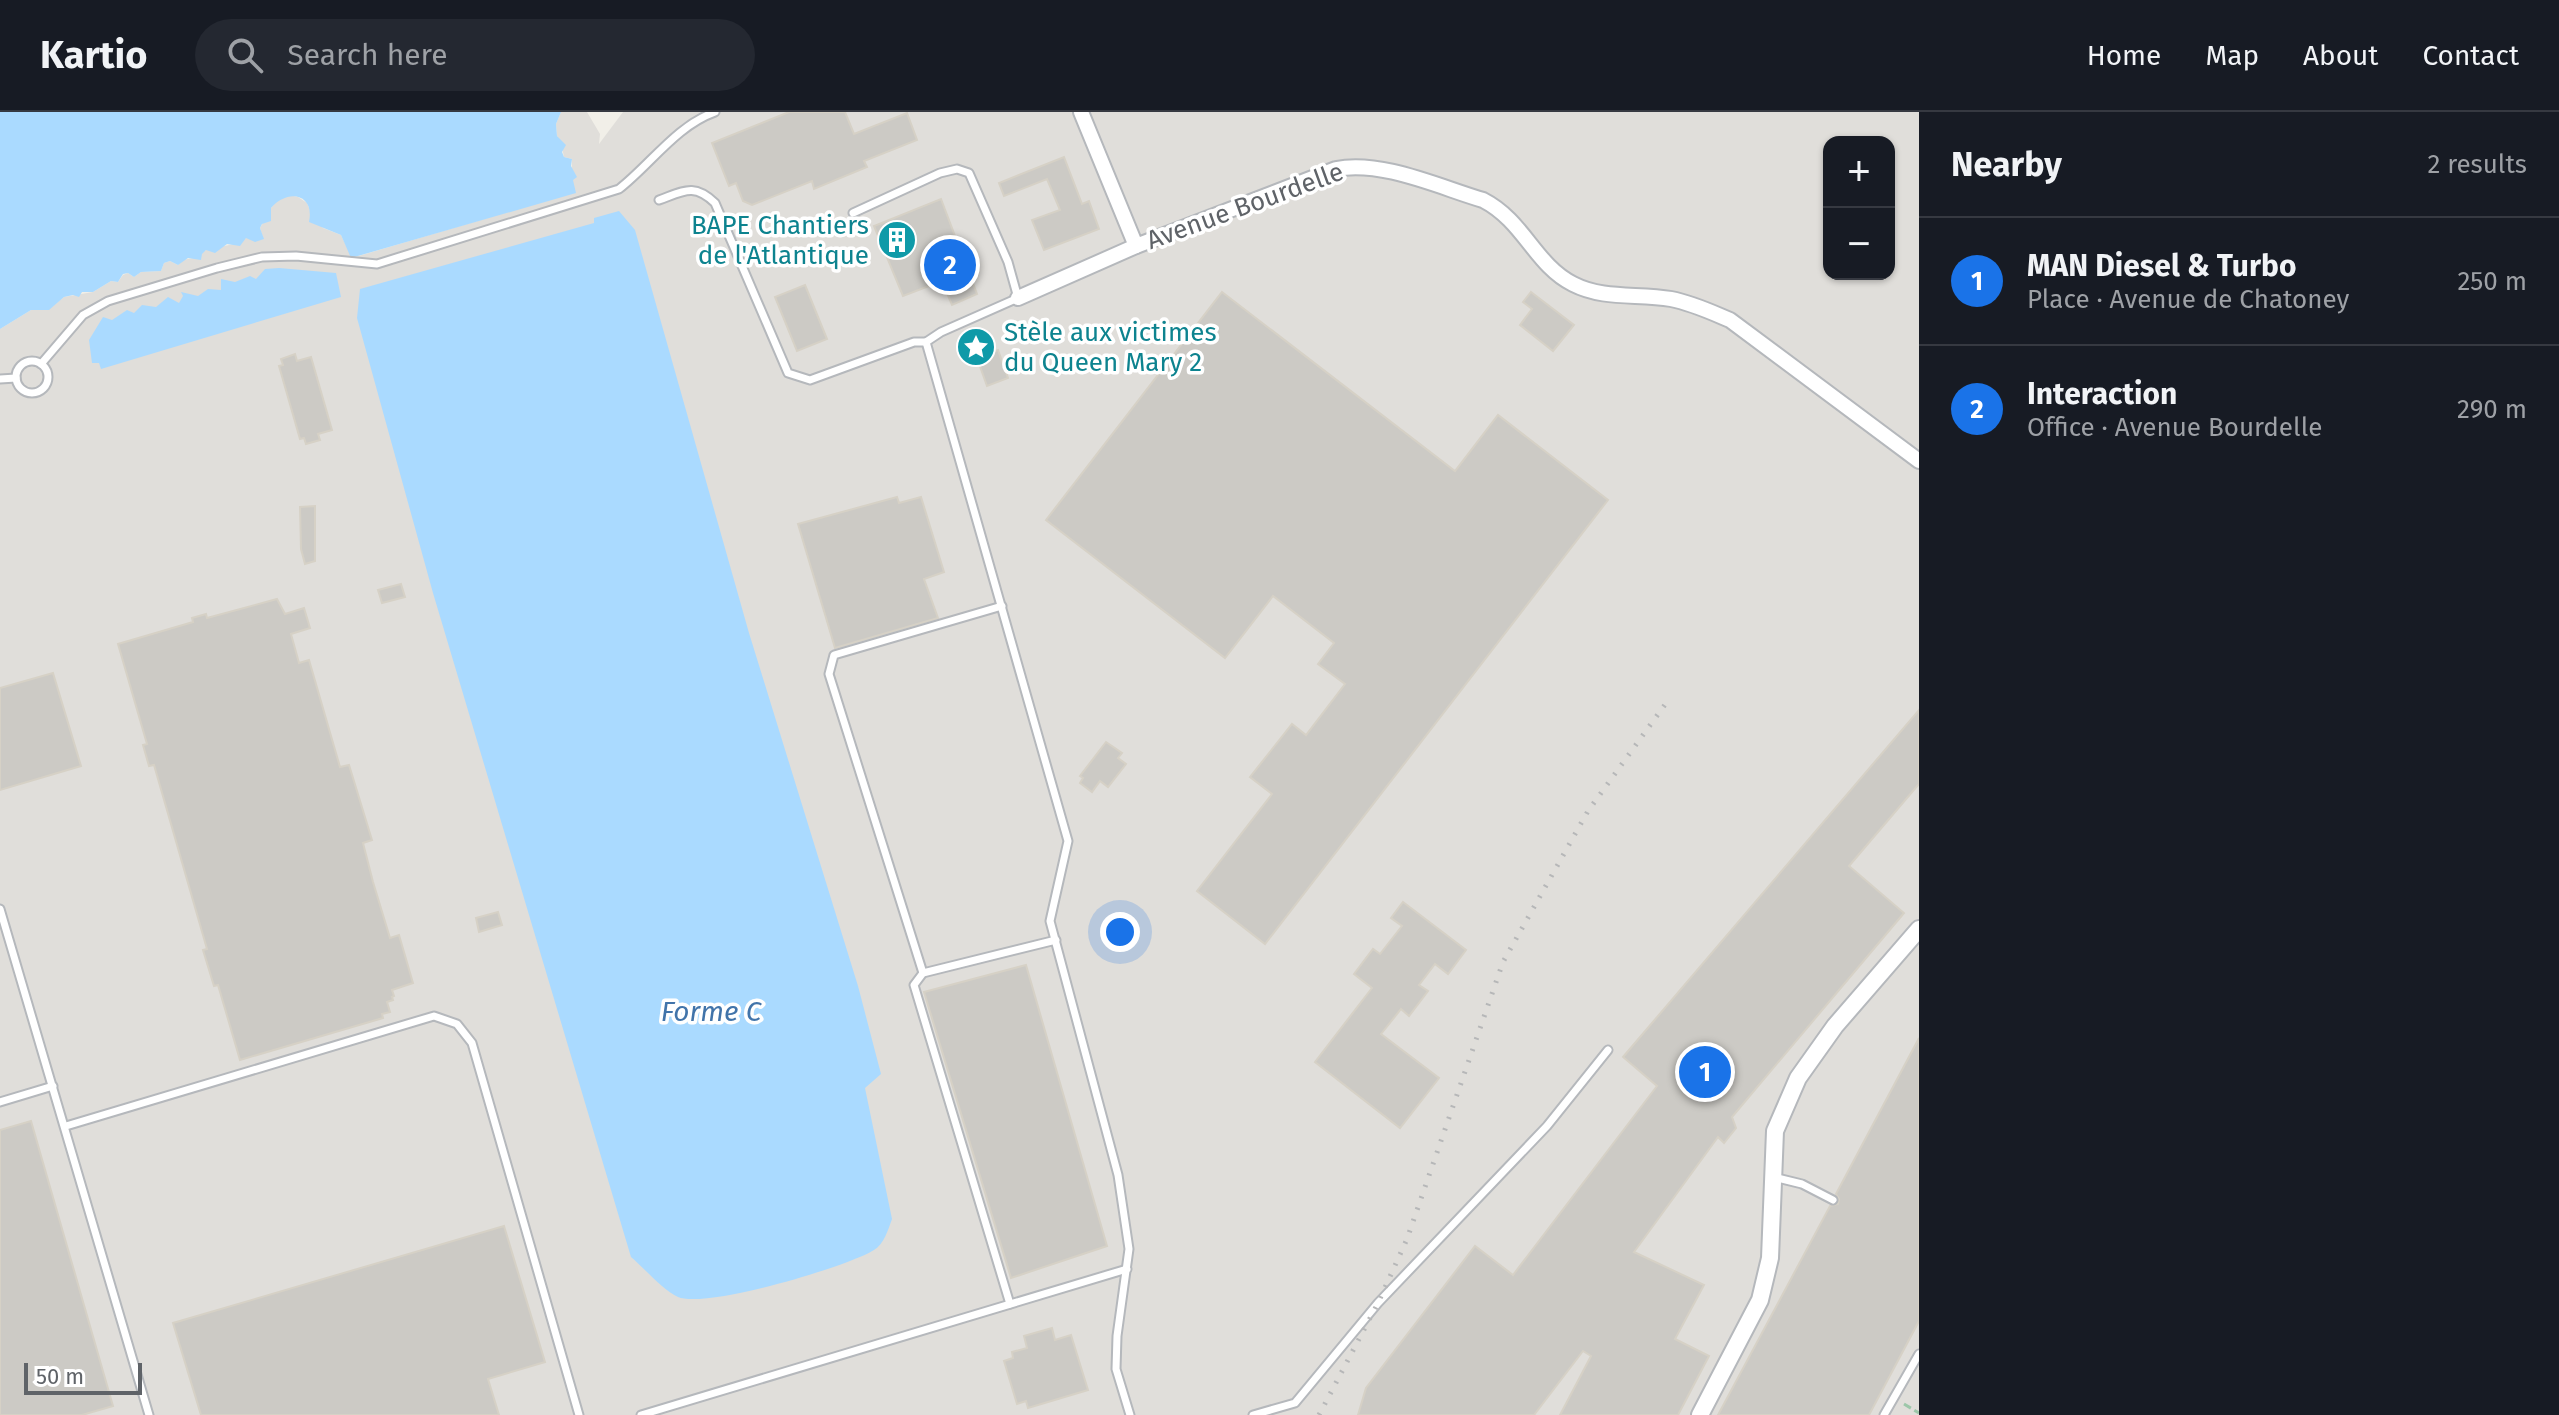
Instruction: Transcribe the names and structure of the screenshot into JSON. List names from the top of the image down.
{
  "streets": {
    "street": ["Avenue Bourdelle"]
  },
  "water": ["Forme C"],
  "places": {
    "building": ["BAPE Chantiers de l'Atlantique"],
    "place": ["Stèle aux victimes du Queen Mary 2"]
  },
  "scale_bar": "50 m",
  "page": {
    "header": "Kartio",
    "search": "Search here",
    "nav": [
      "Home",
      "Map",
      "About",
      "Contact"
    ],
    "heading": ["Nearby", "2 results"],
    "map_buttons": ["+", "−"],
    "list": [
      {
        "mark": "1",
        "name": "MAN Diesel & Turbo",
        "note": "Place · Avenue de Chatoney",
        "value": "250 m"
      },
      {
        "mark": "2",
        "name": "Interaction",
        "note": "Office · Avenue Bourdelle",
        "value": "290 m"
      }
    ],
    "pins": ["2", "1"],
    "scale": "50 m"
  }
}
